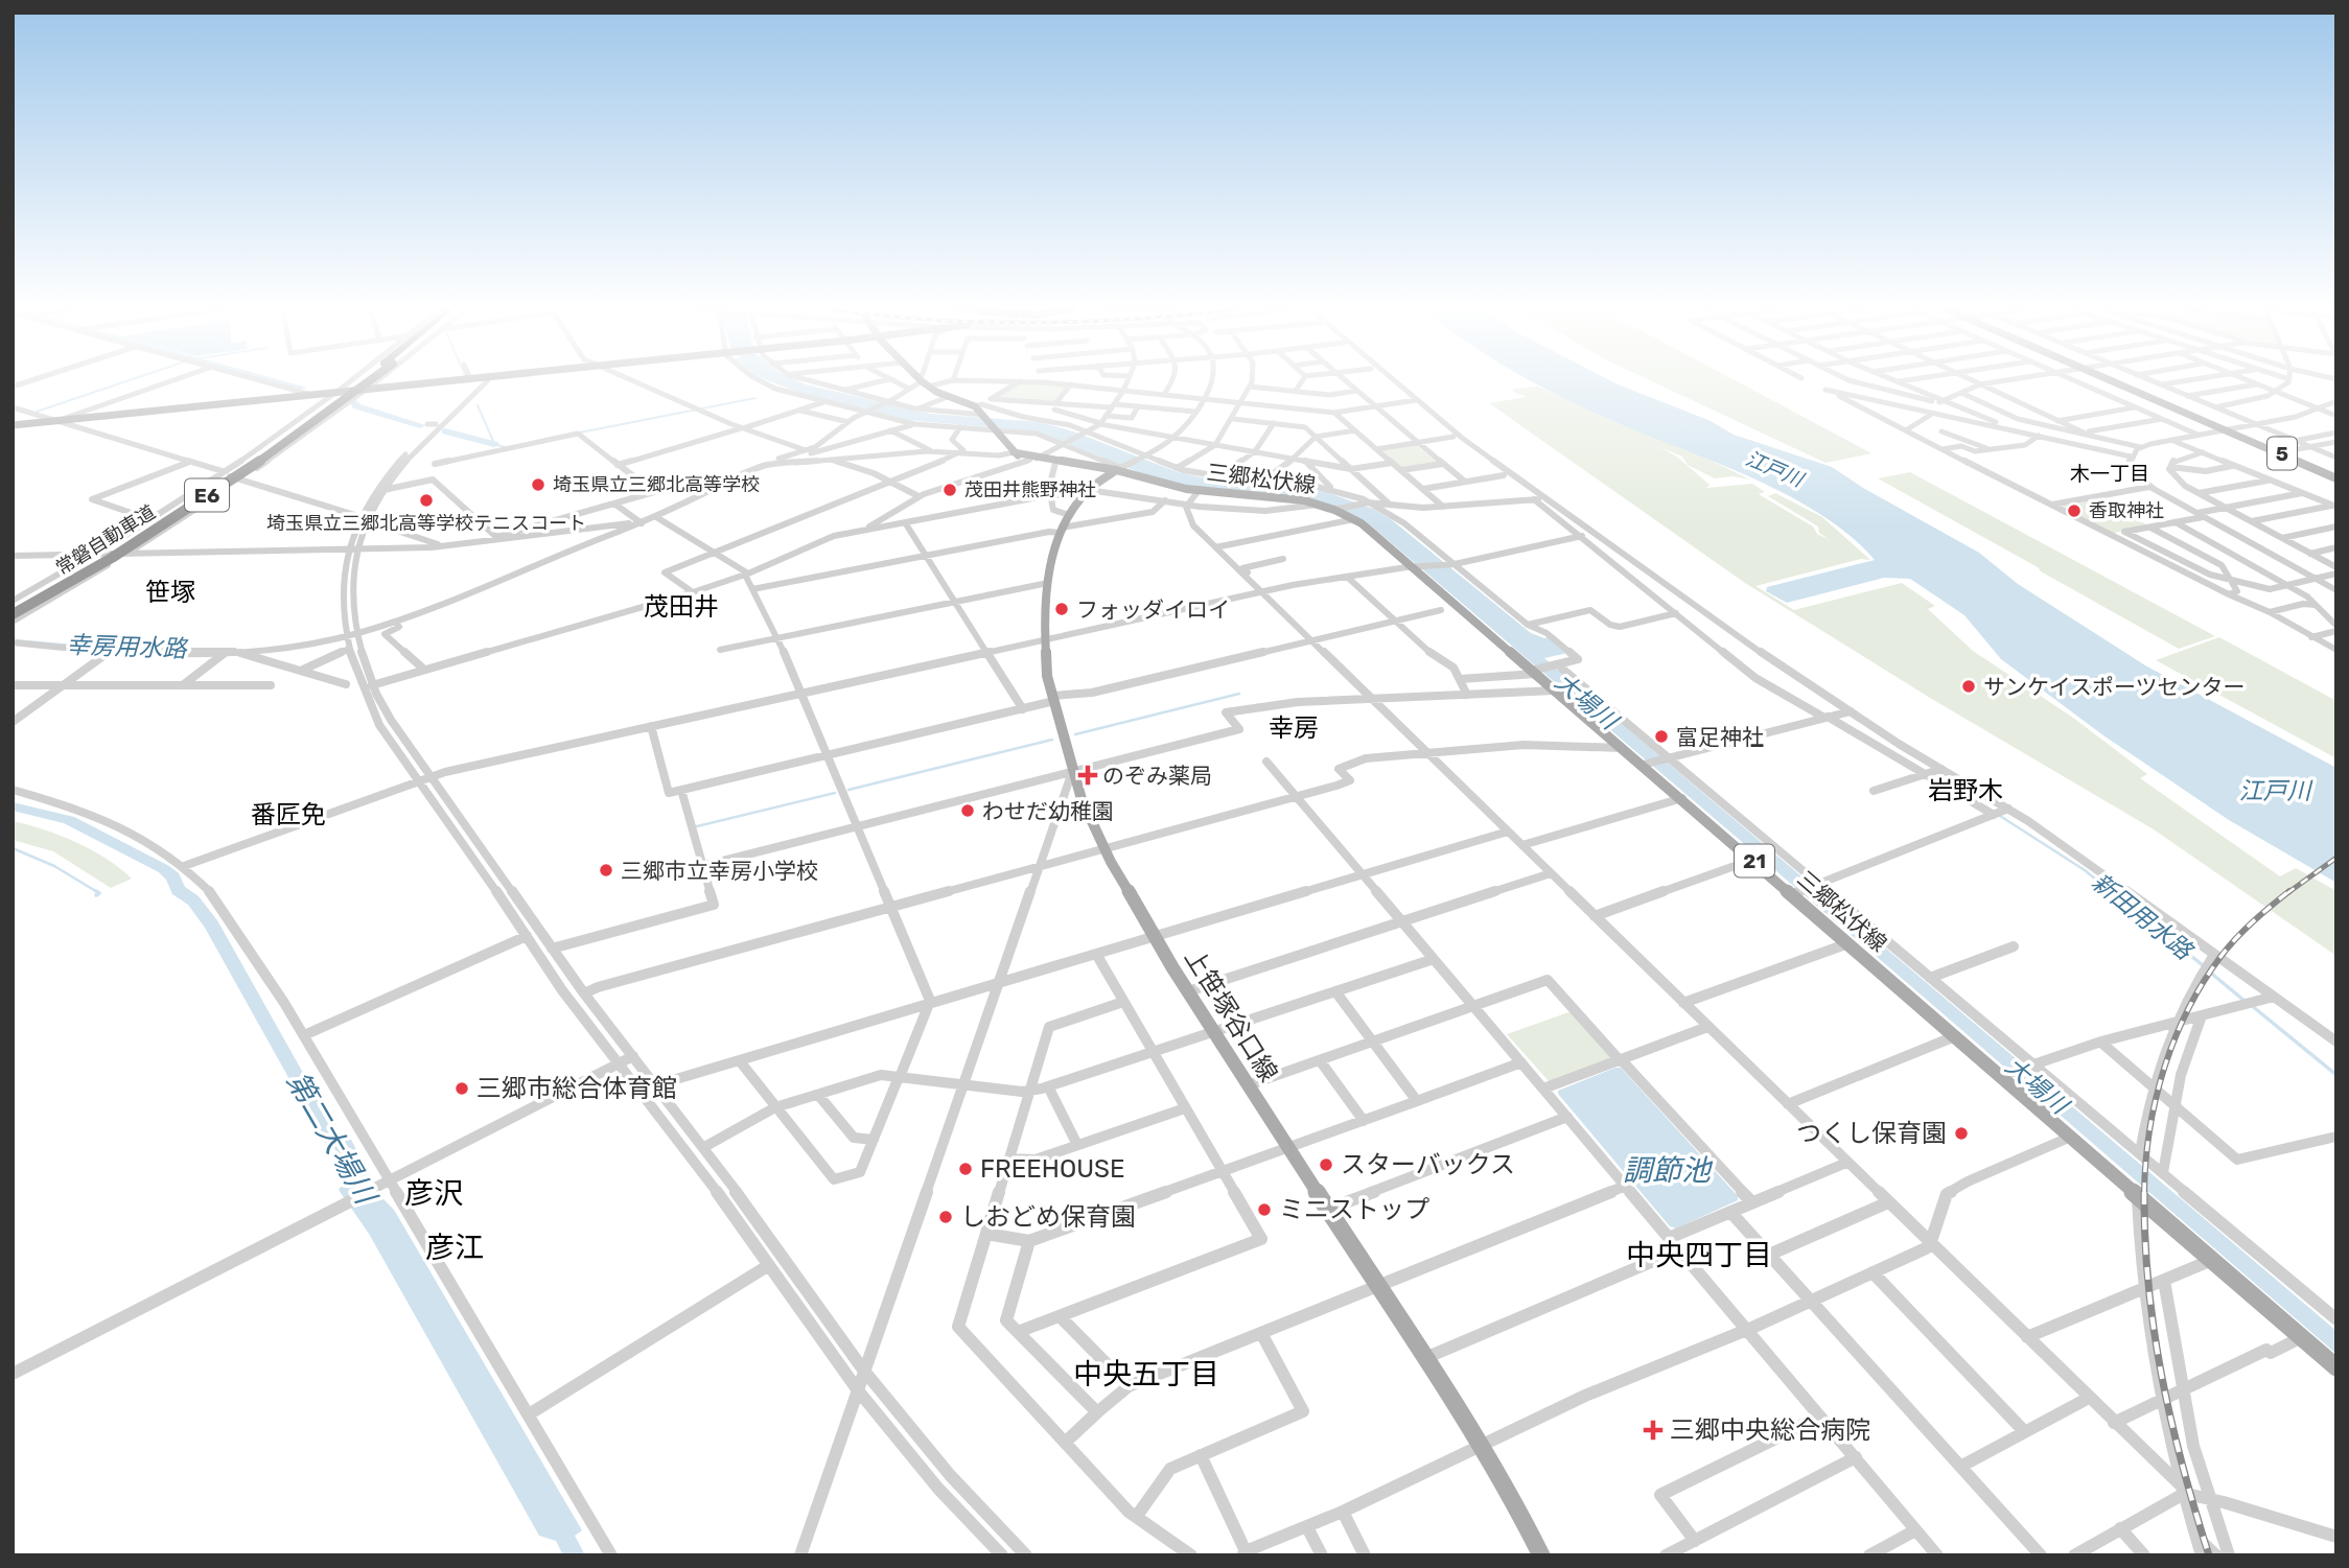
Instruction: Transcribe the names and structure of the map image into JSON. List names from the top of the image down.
{
  "streets": {
    "highway": ["E6", "常磐自動車道"],
    "main road": [
      "5",
      "三郷松伏線",
      "21",
      "上笹塚谷口線"
    ]
  },
  "crossings": [
    ["三郷松伏線", "上笹塚谷口線"]
  ],
  "districts": [
    "木一丁目",
    "笹塚",
    "茂田井",
    "幸房",
    "岩野木",
    "番匠免",
    "彦沢",
    "彦江",
    "中央四丁目",
    "中央五丁目"
  ],
  "water": [
    "江戸川",
    "幸房用水路",
    "大場川",
    "新田用水路",
    "第二大場川",
    "調節池"
  ],
  "places": {
    "other": [
      "埼玉県立三郷北高等学校",
      "茂田井熊野神社",
      "埼玉県立三郷北高等学校テニスコート",
      "香取神社",
      "フォッダイロイ",
      "サンケイスポーツセンター",
      "富足神社",
      "わせだ幼稚園",
      "三郷市立幸房小学校",
      "三郷市総合体育館",
      "つくし保育園",
      "スターバックス",
      "FREEHOUSE",
      "ミニストップ",
      "しおどめ保育園"
    ],
    "health": ["のぞみ薬局", "三郷中央総合病院"]
  }
}
